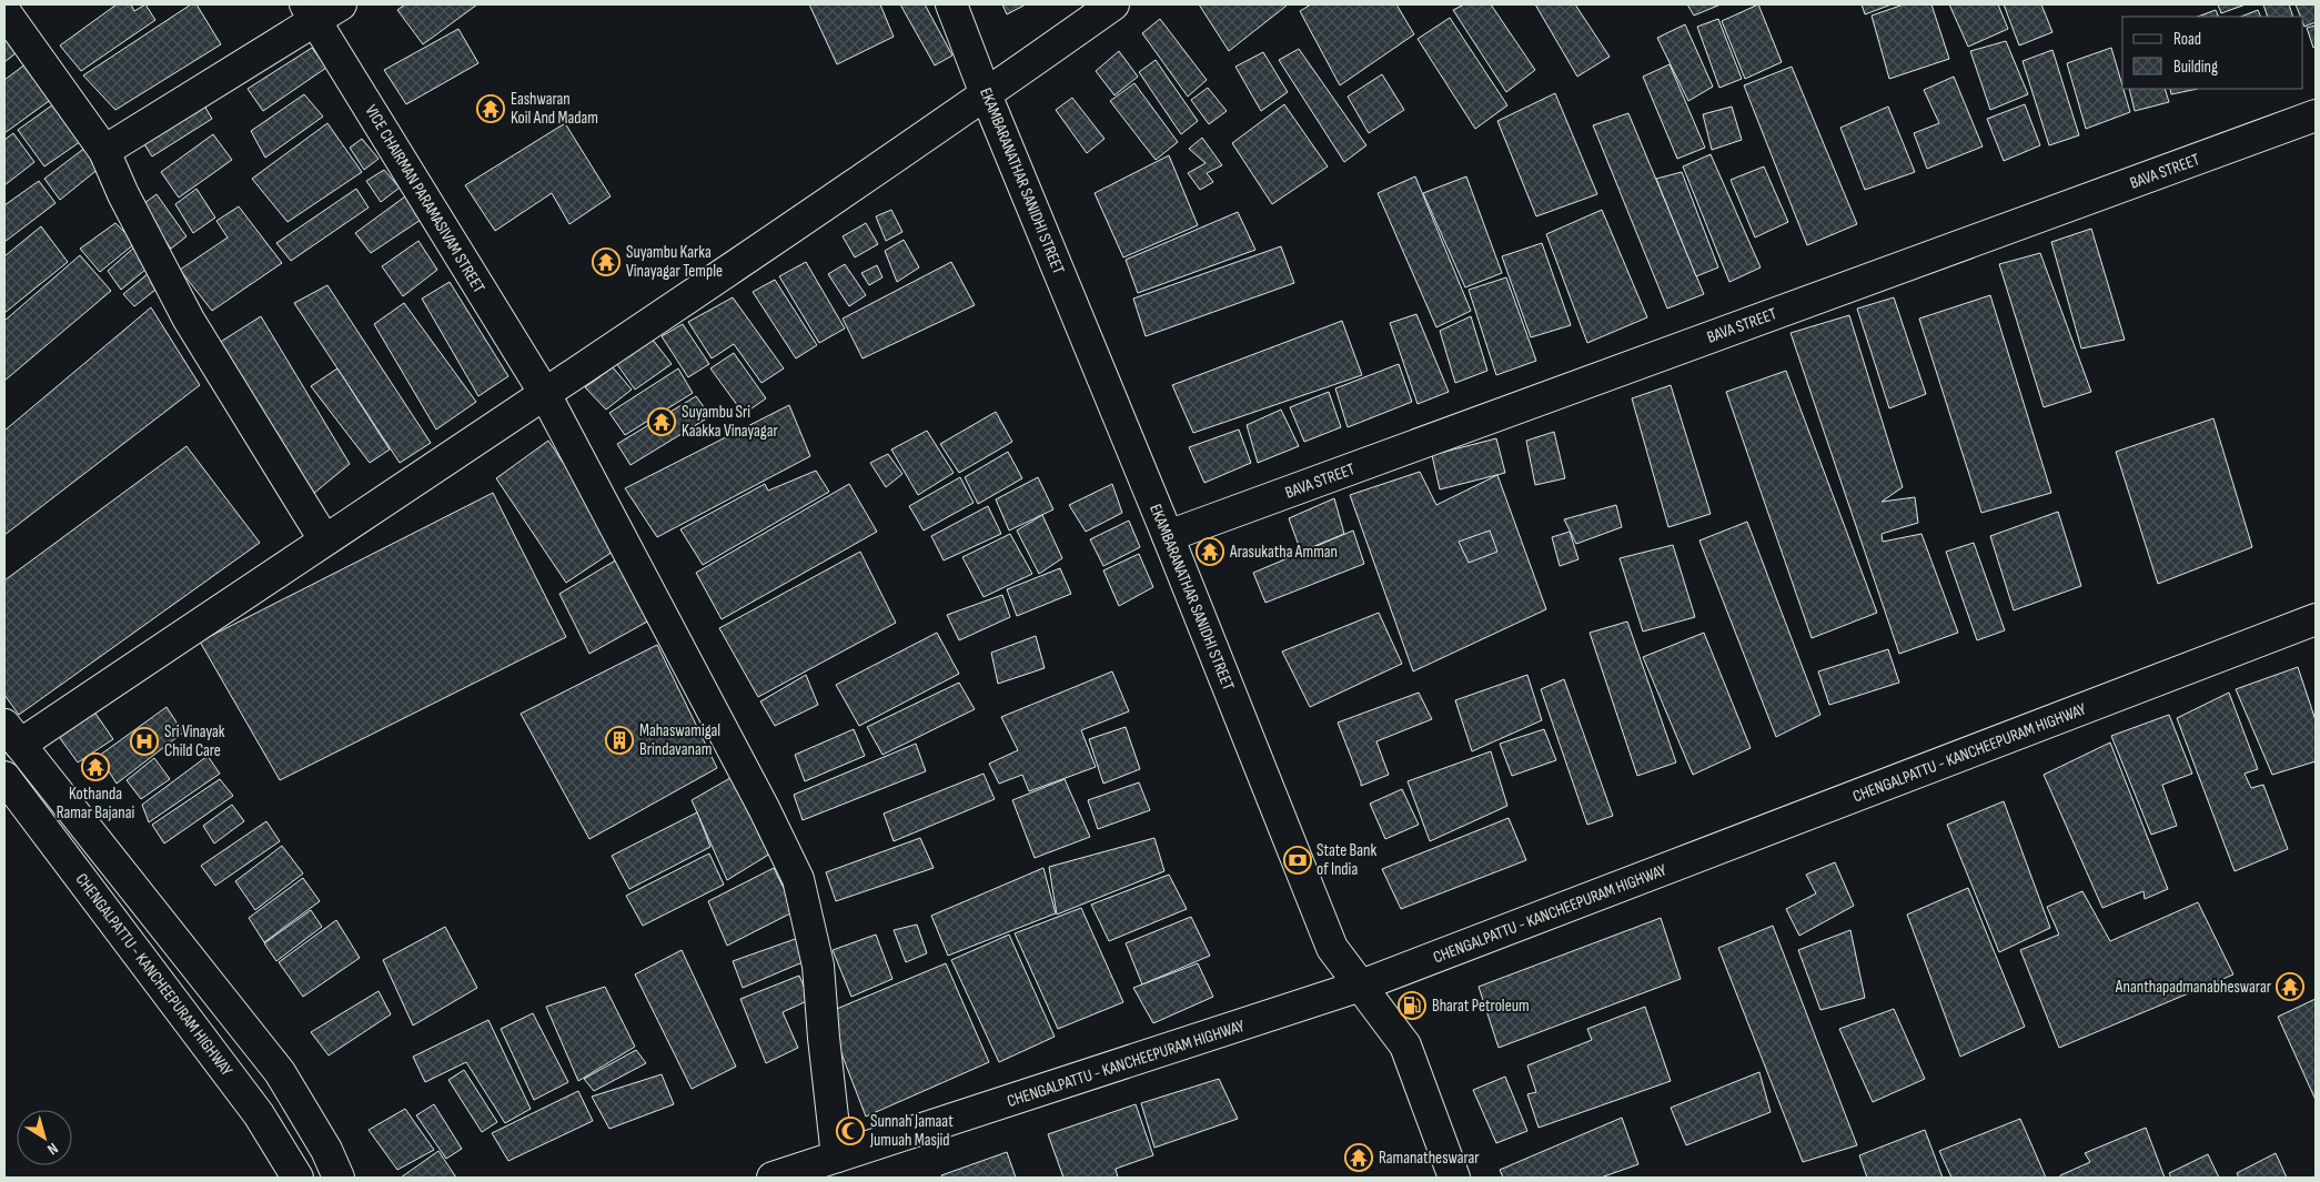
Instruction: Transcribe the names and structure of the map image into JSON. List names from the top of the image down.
{
  "streets": {
    "main road": [
      "BAVA STREET",
      "EKAMBARANATHAR SANIDHI STREET",
      "VICE CHAIRMAN PARAMASIVAM STREET",
      "CHENGALPATTU - KANCHEEPURAM HIGHWAY"
    ]
  },
  "crossings": [
    ["BAVA STREET", "EKAMBARANATHAR SANIDHI STREET"],
    ["EKAMBARANATHAR SANIDHI STREET", "CHENGALPATTU - KANCHEEPURAM HIGHWAY"],
    ["VICE CHAIRMAN PARAMASIVAM STREET", "CHENGALPATTU - KANCHEEPURAM HIGHWAY"]
  ],
  "places": {
    "temple": [
      "Eashwaran Koil And Madam",
      "Suyambu Karka Vinayagar Temple",
      "Suyambu Sri Kaakka Vinayagar",
      "Arasukatha Amman",
      "Kothanda Ramar Bajanai",
      "Ananthapadmanabheswarar",
      "Ramanatheswarar"
    ],
    "building": ["Mahaswamigal Brindavanam"],
    "hospital": ["Sri Vinayak Child Care"],
    "bank": ["State Bank of India"],
    "fuel station": ["Bharat Petroleum"],
    "mosque": ["Sunnah Jamaat Jumuah Masjid"]
  },
  "legend": ["Road", "Building"],
  "north": "bottom right"
}
